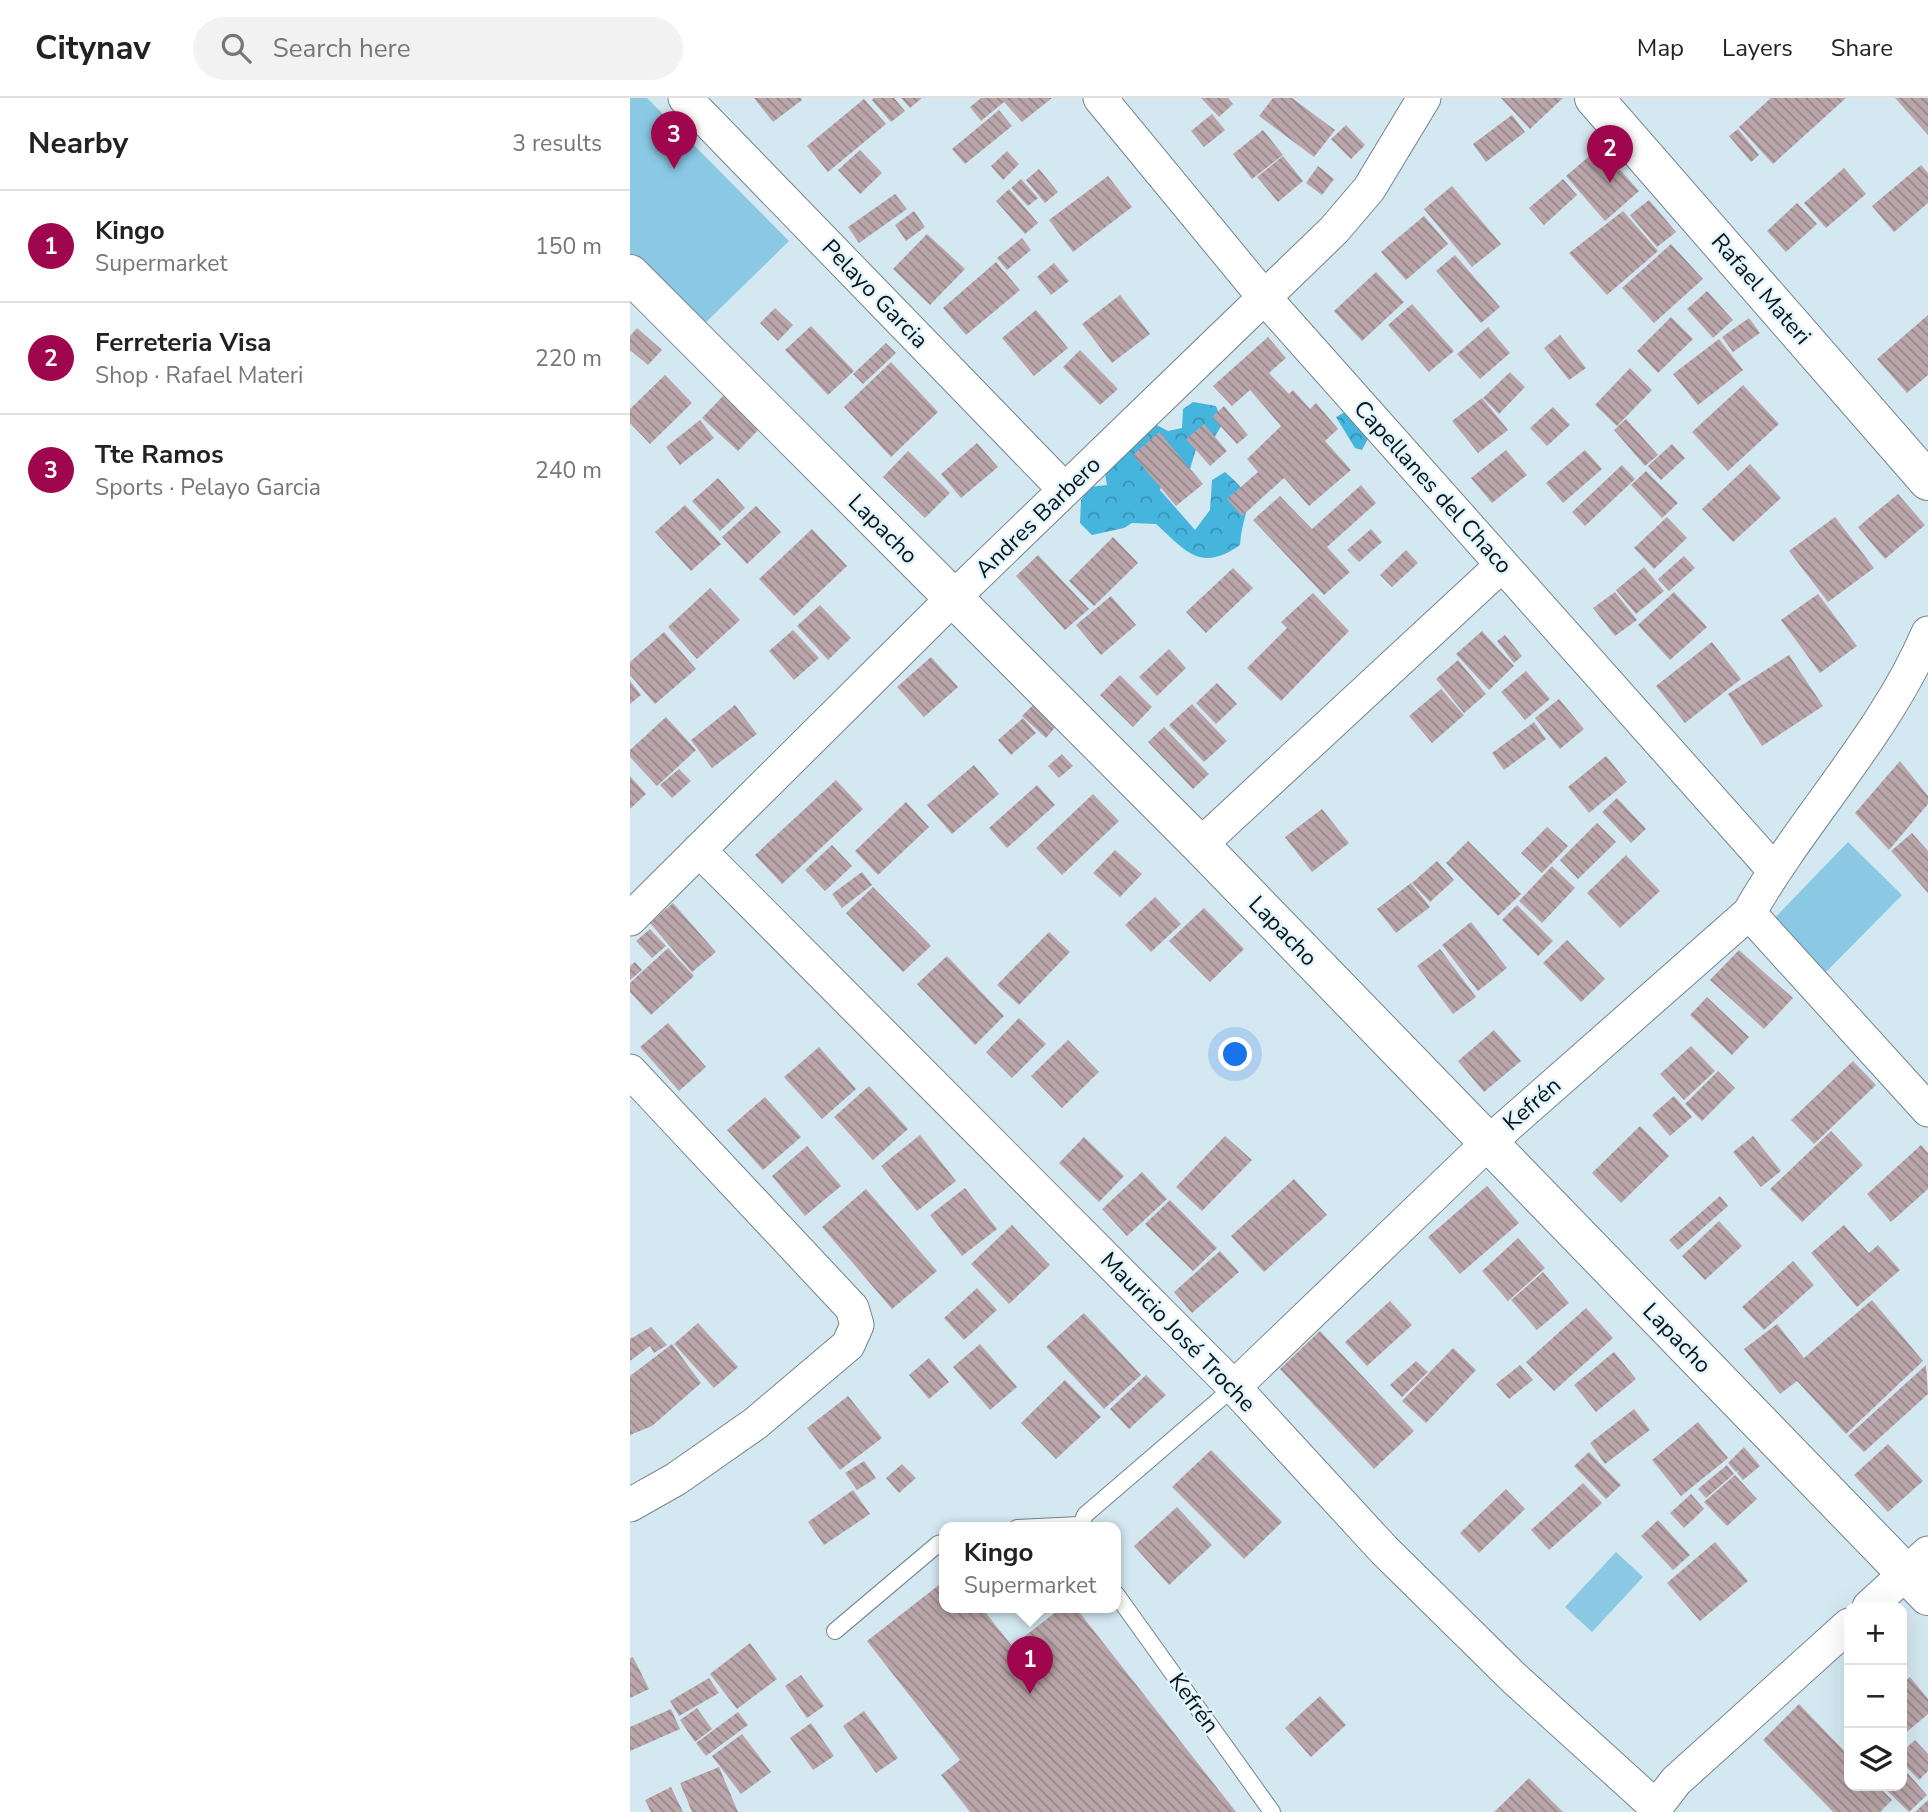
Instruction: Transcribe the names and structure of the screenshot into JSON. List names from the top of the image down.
{
  "streets": {
    "street": [
      "Rafael Materi",
      "Pelayo Garcia",
      "Capellanes del Chaco",
      "Andres Barbero",
      "Lapacho",
      "Kefrén",
      "Mauricio José Troche"
    ]
  },
  "crossings": [
    ["Pelayo Garcia", "Andres Barbero"],
    ["Capellanes del Chaco", "Andres Barbero"],
    ["Capellanes del Chaco", "Kefrén"],
    ["Andres Barbero", "Lapacho"],
    ["Andres Barbero", "Mauricio José Troche"],
    ["Lapacho", "Kefrén"],
    ["Kefrén", "Mauricio José Troche"]
  ],
  "page": {
    "header": "Citynav",
    "search": "Search here",
    "nav": ["Map", "Layers", "Share"],
    "heading": ["Nearby", "3 results"],
    "pins": ["3", "2", "1"],
    "list": [
      {
        "mark": "1",
        "name": "Kingo",
        "note": "Supermarket",
        "value": "150 m"
      },
      {
        "mark": "2",
        "name": "Ferreteria Visa",
        "note": "Shop · Rafael Materi",
        "value": "220 m"
      },
      {
        "mark": "3",
        "name": "Tte Ramos",
        "note": "Sports · Pelayo Garcia",
        "value": "240 m"
      }
    ],
    "popup": ["Kingo", "Supermarket"],
    "map_buttons": ["+", "−"]
  }
}
